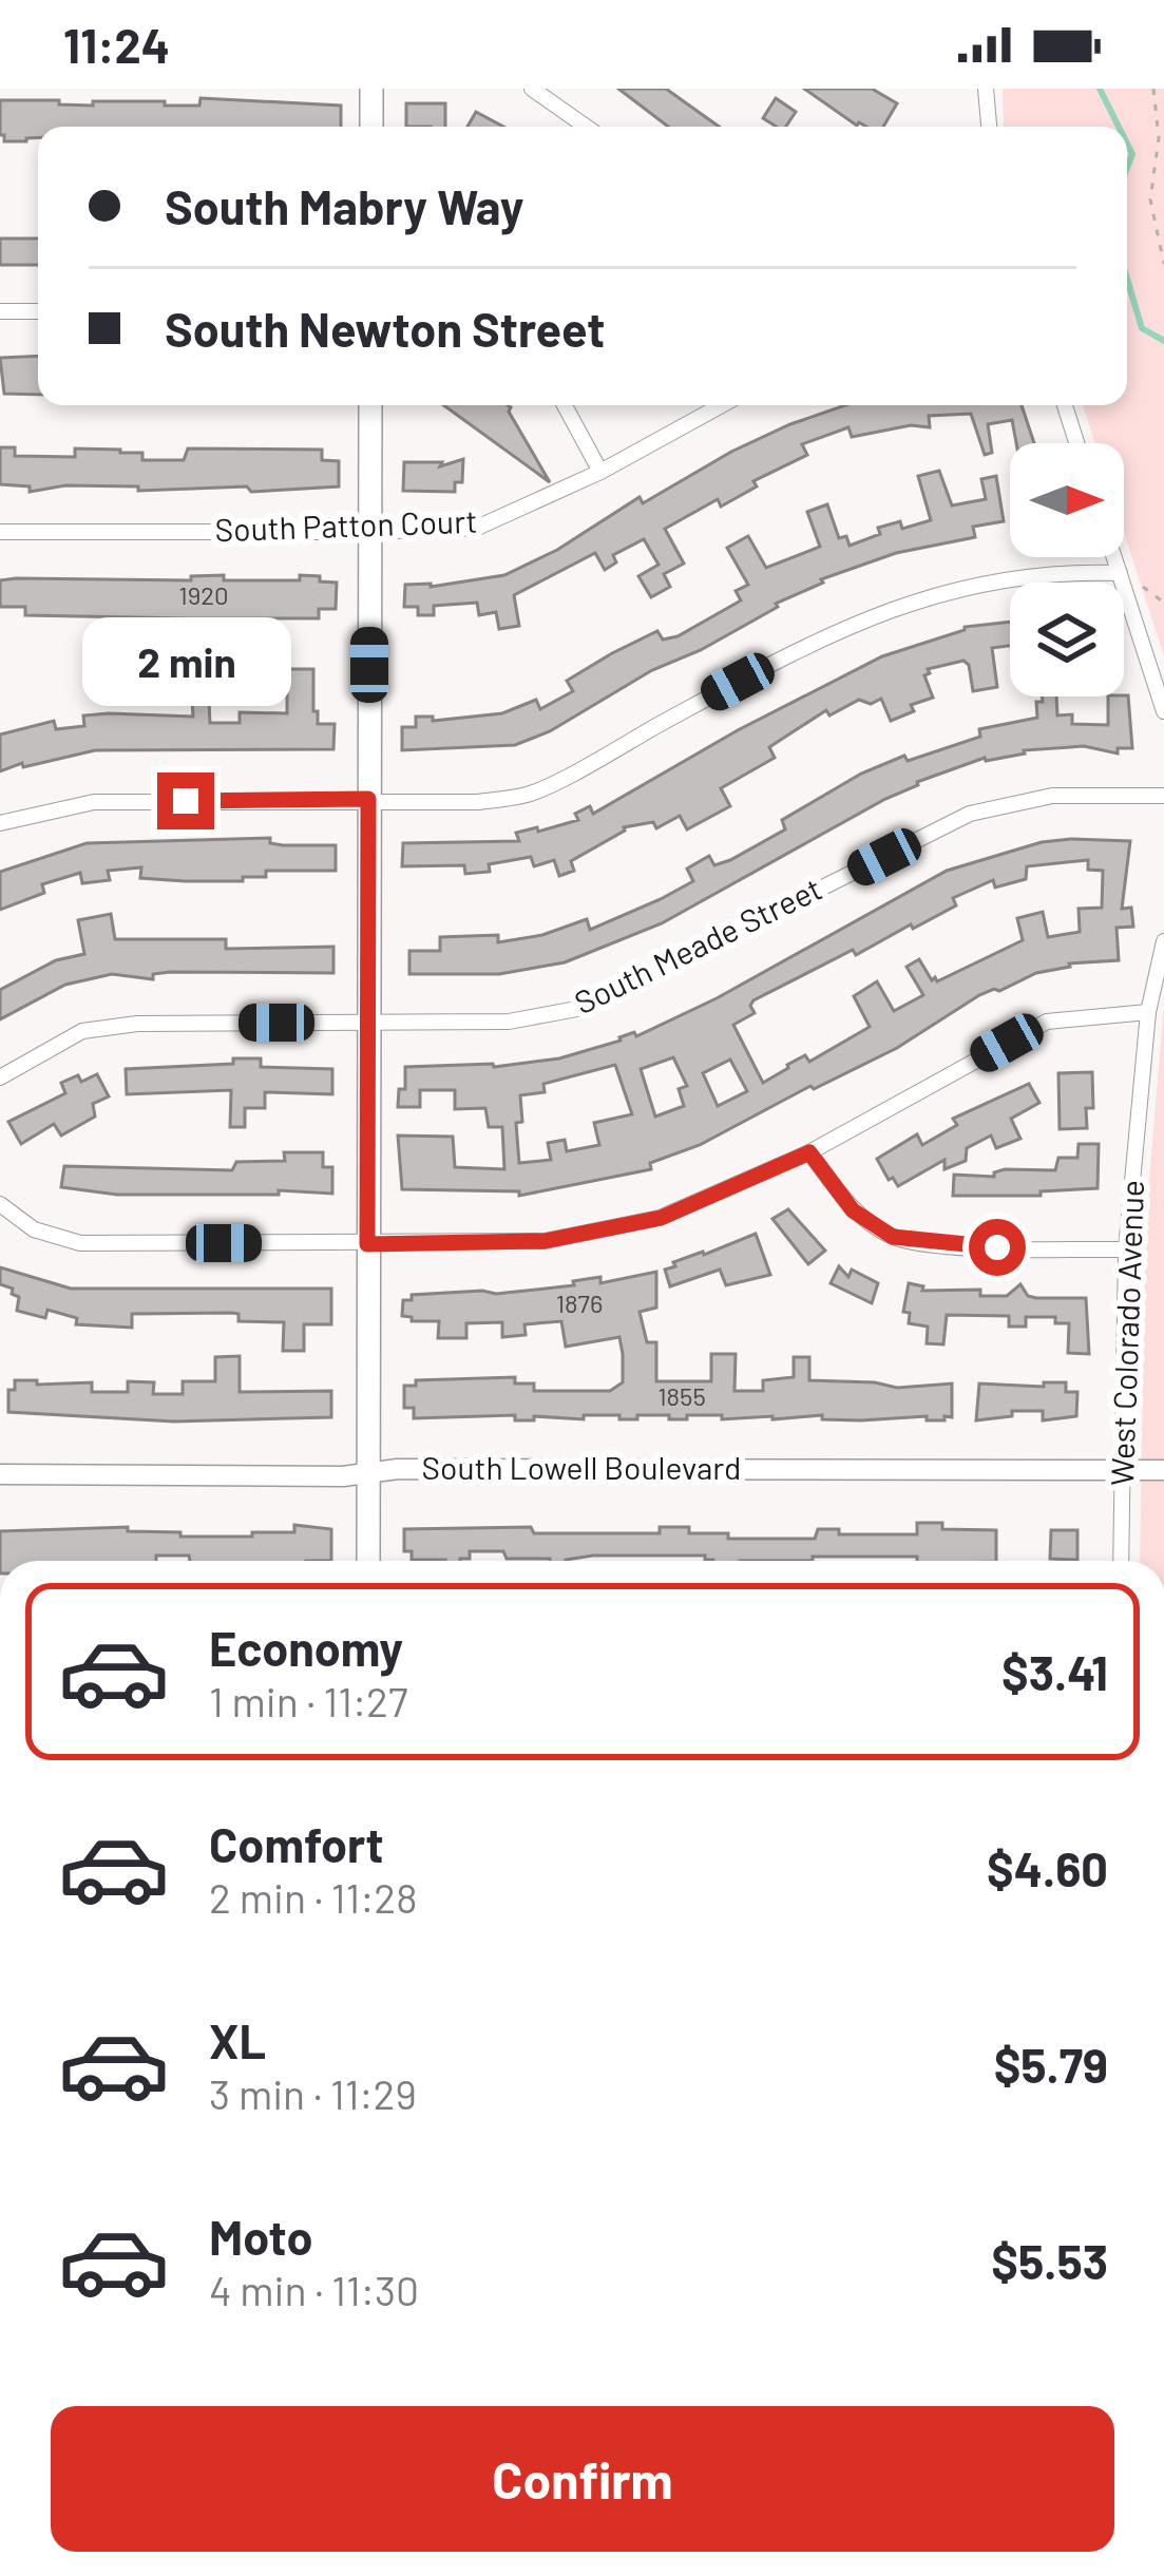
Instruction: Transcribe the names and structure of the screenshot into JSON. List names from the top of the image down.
{
  "streets": {
    "street": [
      "South Patton Court",
      "South Meade Street",
      "West Colorado Avenue",
      "South Lowell Boulevard"
    ]
  },
  "crossings": [
    ["West Colorado Avenue", "South Lowell Boulevard"]
  ],
  "house_numbers": ["1920", "1876", "1855"],
  "north": "right",
  "page": {
    "status": "11:24",
    "banner": ["South Mabry Way", "South Newton Street"],
    "bubble": "2 min",
    "list": [
      {
        "name": "Economy",
        "note": "1 min · 11:27",
        "value": "$3.41"
      },
      {
        "name": "Comfort",
        "note": "2 min · 11:28",
        "value": "$4.60"
      },
      {
        "name": "XL",
        "note": "3 min · 11:29",
        "value": "$5.79"
      },
      {
        "name": "Moto",
        "note": "4 min · 11:30",
        "value": "$5.53"
      }
    ],
    "buttons": "Confirm"
  }
}
